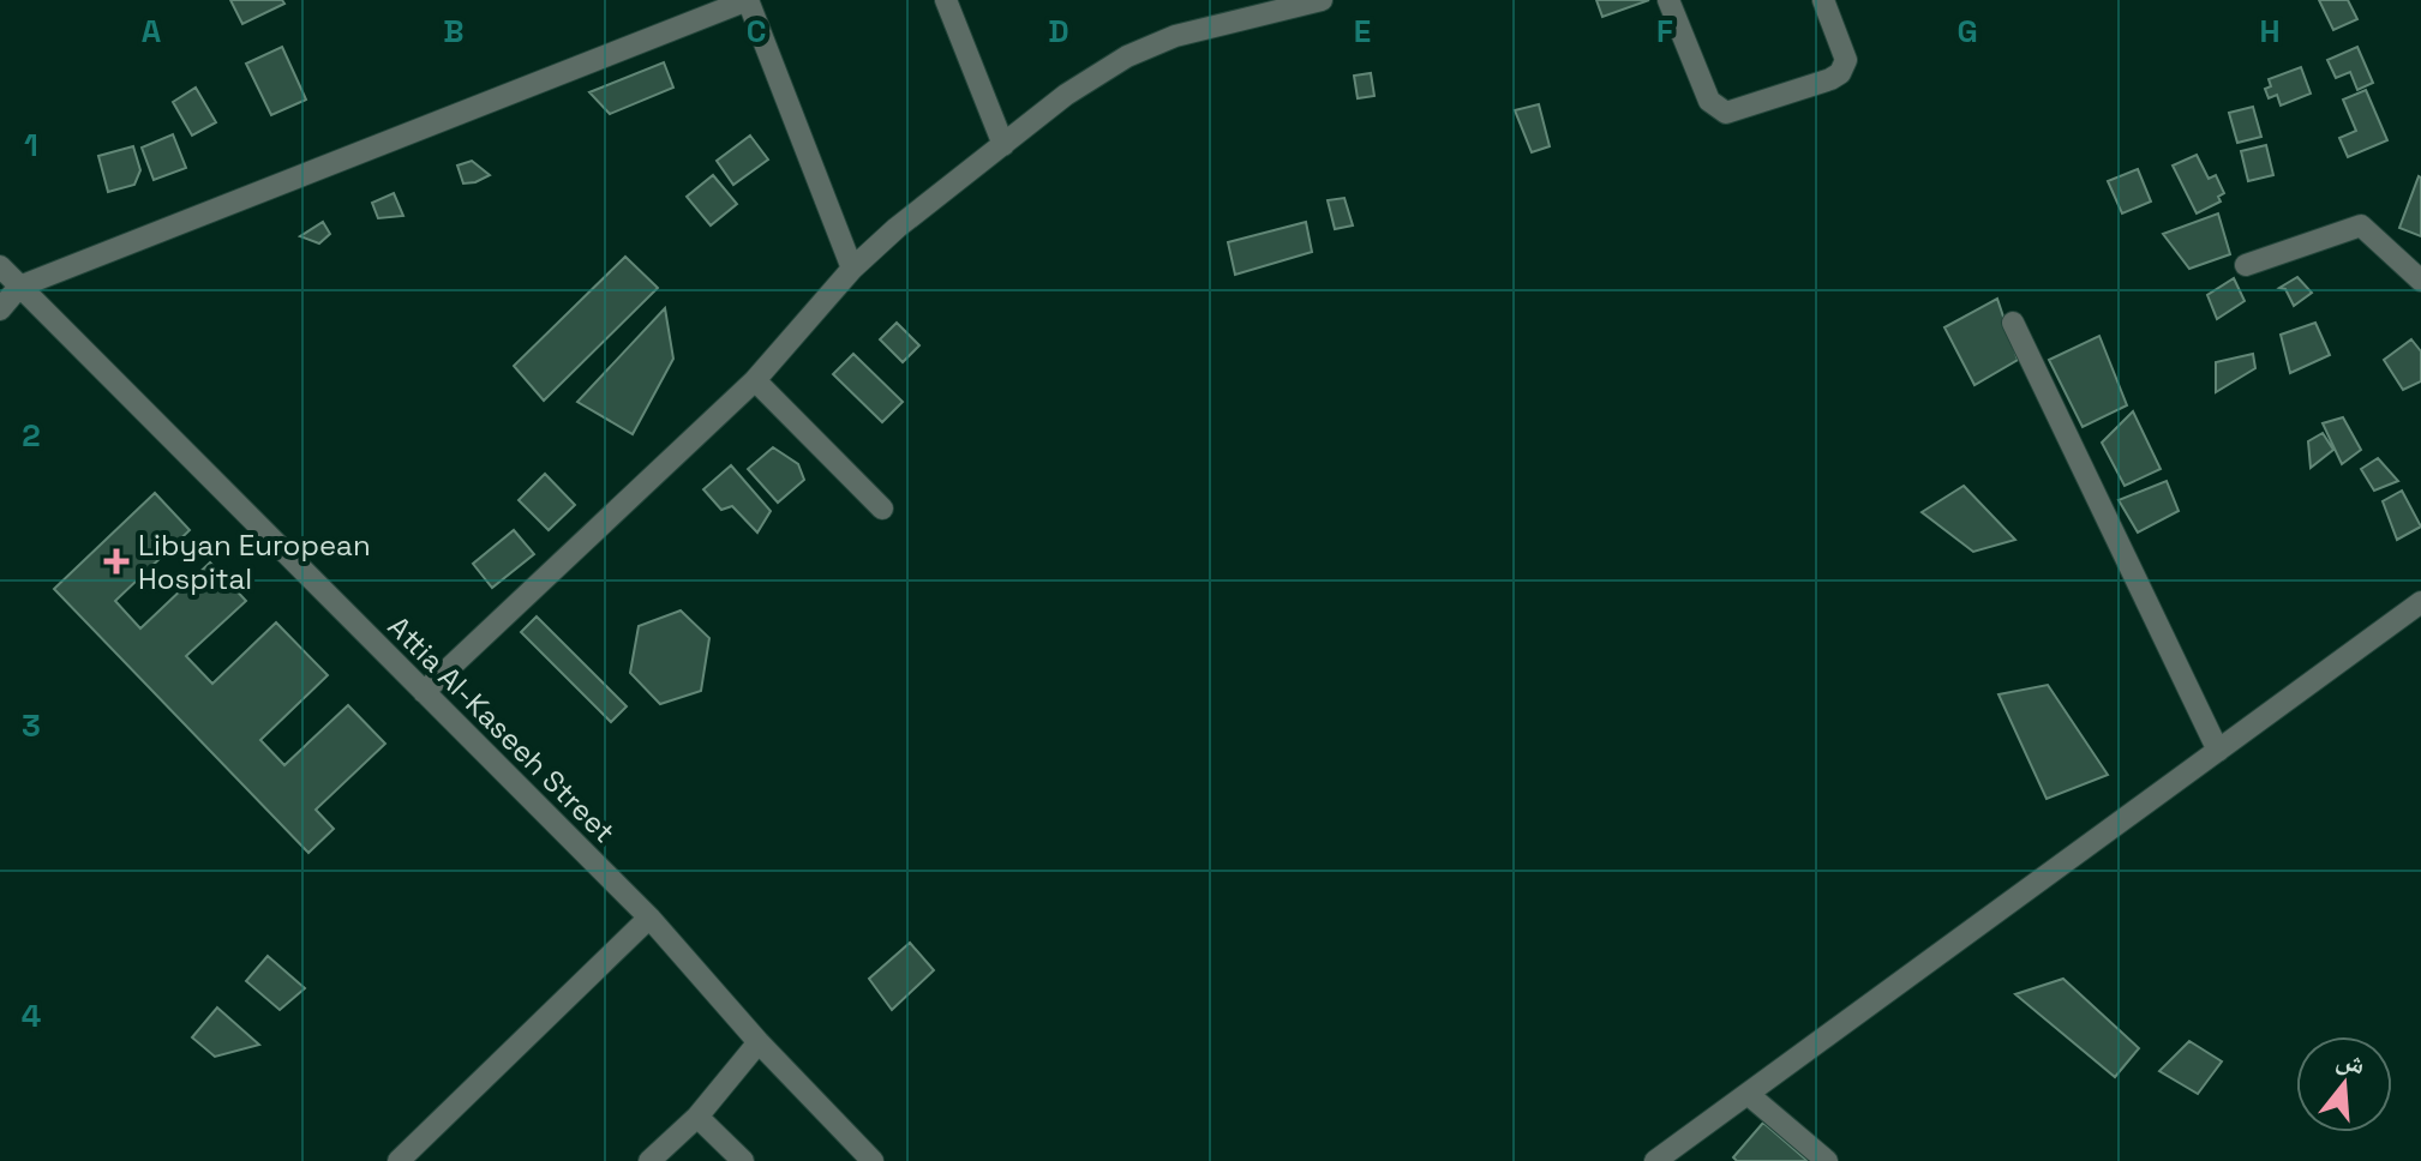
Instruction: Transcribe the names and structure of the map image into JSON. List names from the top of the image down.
{
  "streets": {
    "street": ["Attia Al-Kaseeh Street"]
  },
  "places": {
    "health": ["Libyan European Hospital"]
  },
  "north": "top",
  "grid": {
    "columns": [
      "A",
      "B",
      "C",
      "D",
      "E",
      "F",
      "G",
      "H"
    ],
    "rows": [
      "1",
      "2",
      "3",
      "4"
    ]
  }
}
